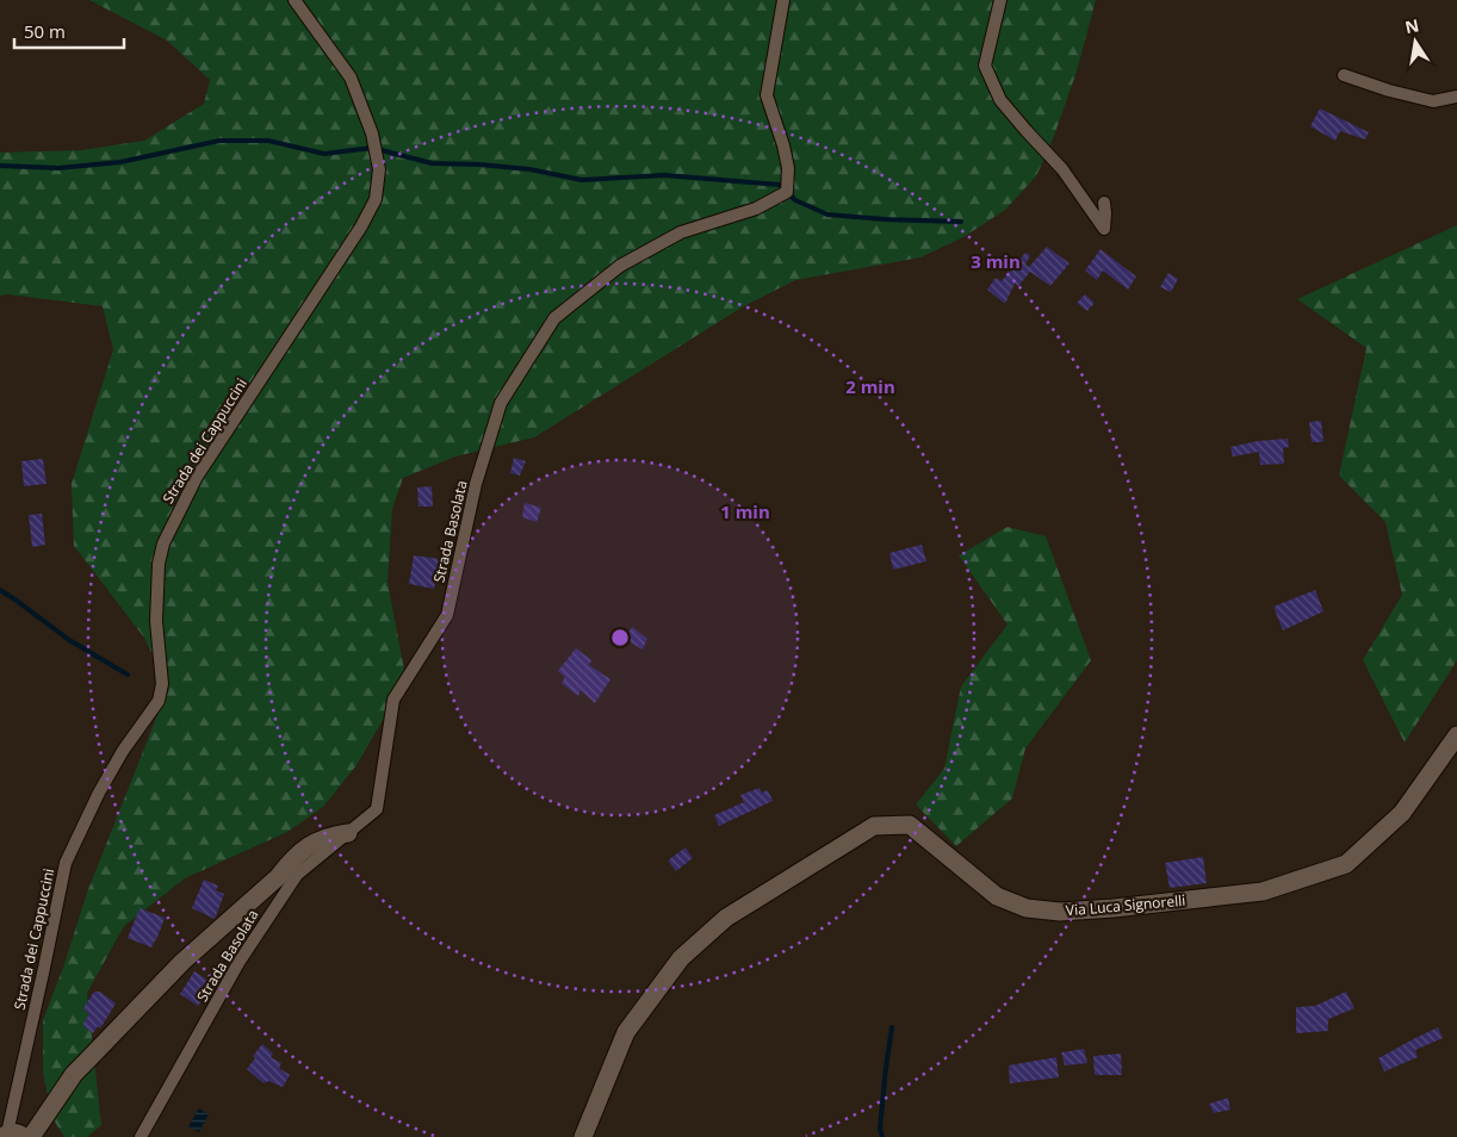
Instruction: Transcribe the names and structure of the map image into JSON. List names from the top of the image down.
{
  "streets": {
    "main road": ["Via Luca Signorelli"],
    "street": ["Strada dei Cappuccini", "Strada Basolata"]
  },
  "scale_bar": "50 m",
  "north": "top",
  "rings": ["3 min", "2 min", "1 min"]
}
